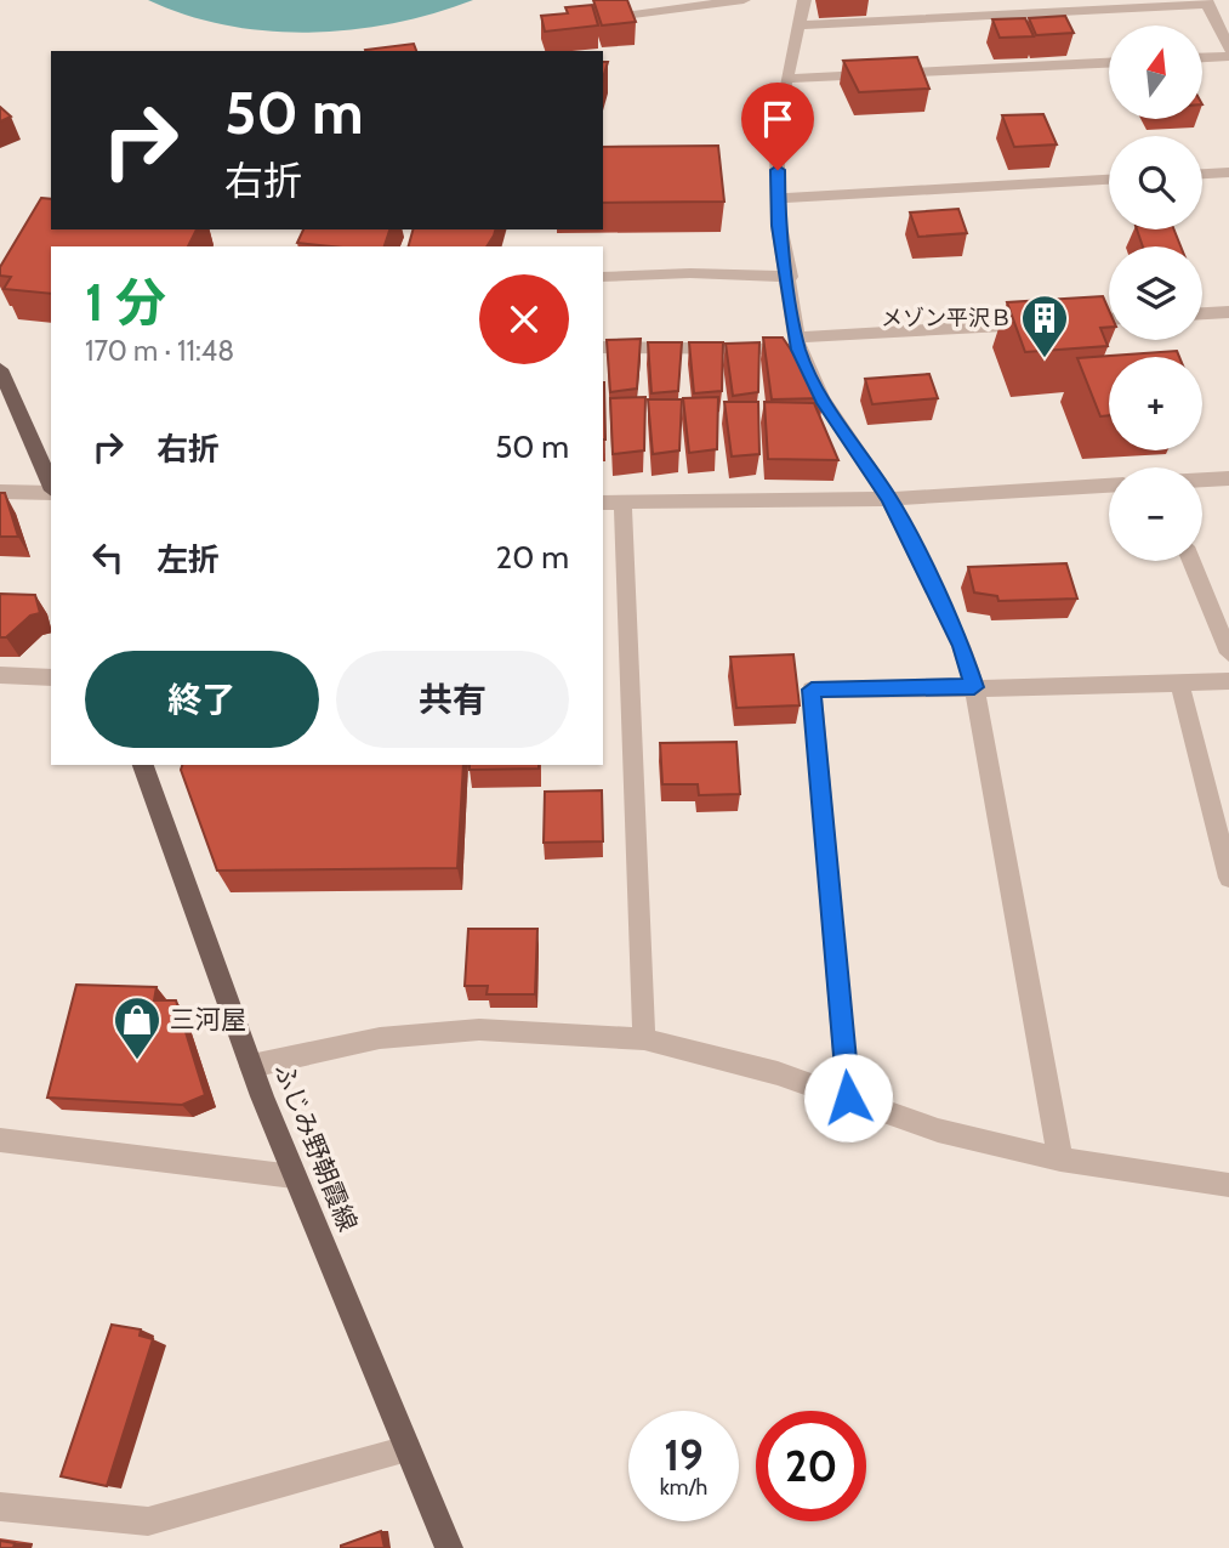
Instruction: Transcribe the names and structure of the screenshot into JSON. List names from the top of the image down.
{
  "streets": {
    "main road": ["ふじみ野朝霞線"]
  },
  "places": {
    "building": ["メゾン平沢Ｂ"],
    "shop": ["三河屋"]
  },
  "north": "top",
  "page": {
    "map_buttons": ["+", "−"],
    "turn": ["50 m", "右折"],
    "heading": ["1 分", "170 m · 11:48"],
    "list": [
      {
        "name": "右折",
        "value": "50 m"
      },
      {
        "name": "左折",
        "value": "20 m"
      }
    ],
    "buttons": ["終了", "共有"],
    "speed": "19 km/h",
    "limit": "20"
  }
}
